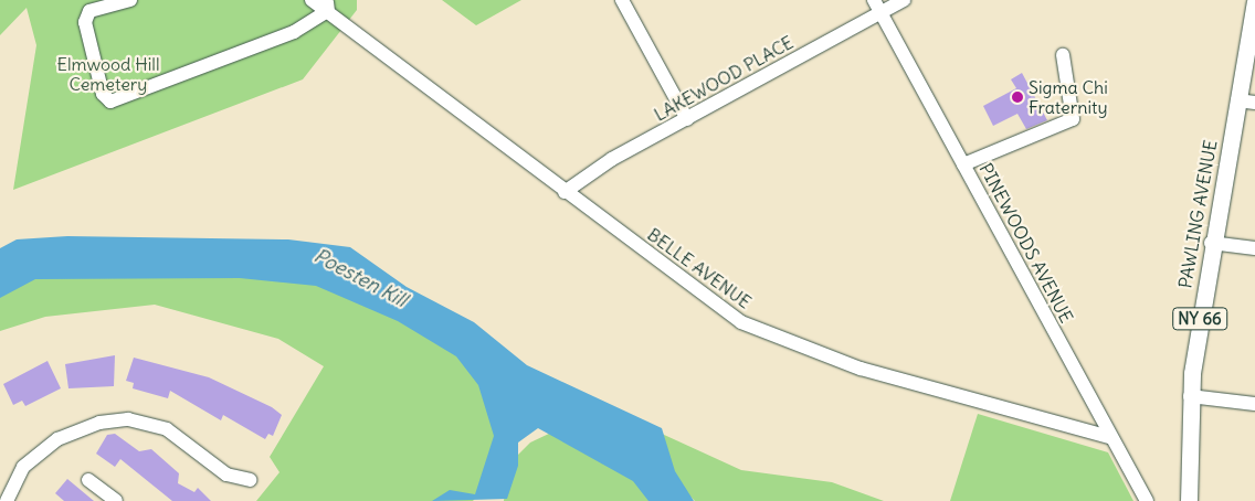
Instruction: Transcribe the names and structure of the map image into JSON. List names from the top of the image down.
{
  "streets": {
    "main road": ["PAWLING AVENUE", "NY 66"],
    "street": ["LAKEWOOD PLACE", "PINEWOODS AVENUE", "BELLE AVENUE"]
  },
  "crossings": [
    ["LAKEWOOD PLACE", "PINEWOODS AVENUE"],
    ["LAKEWOOD PLACE", "BELLE AVENUE"],
    ["PINEWOODS AVENUE", "BELLE AVENUE"]
  ],
  "water": ["Poesten Kill"],
  "parks": ["Elmwood Hill Cemetery"],
  "places": ["Sigma Chi Fraternity"]
}
